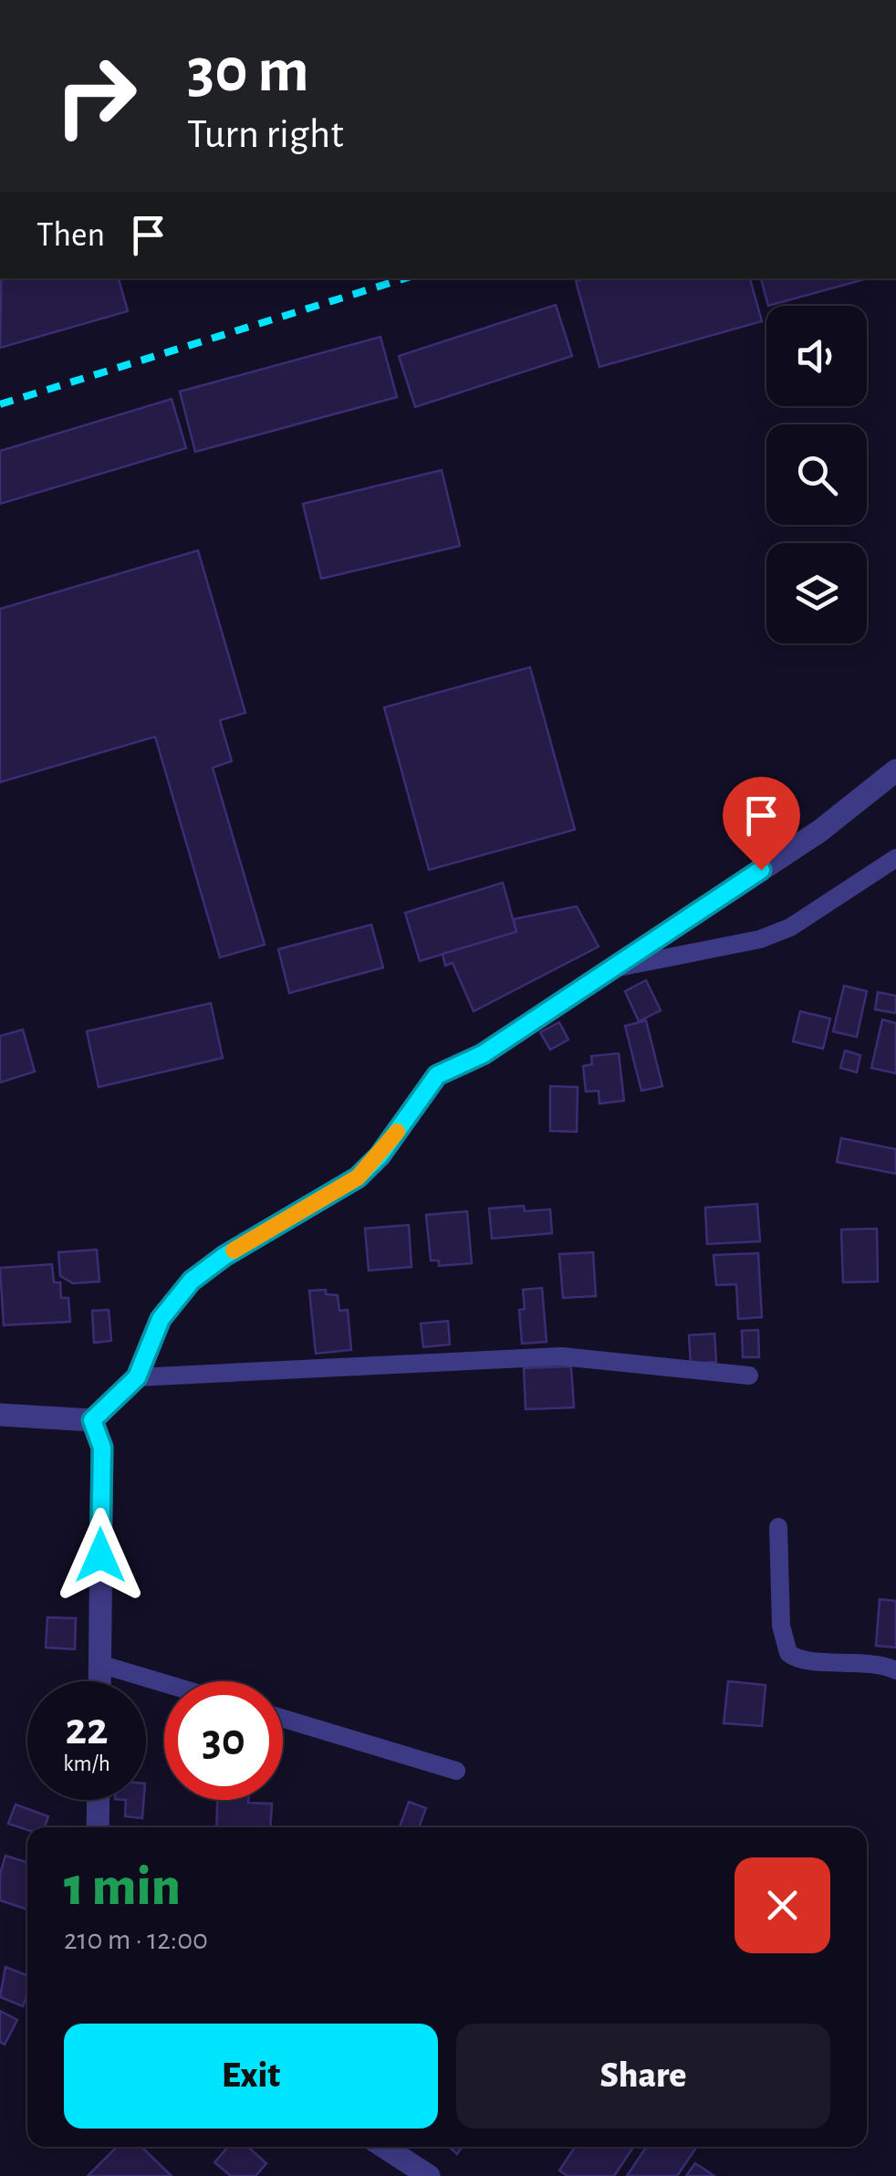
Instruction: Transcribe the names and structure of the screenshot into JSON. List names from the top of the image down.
{
  "page": {
    "turn": ["30 m", "Turn right"],
    "then": "Then",
    "speed": "22 km/h",
    "limit": "30",
    "heading": ["1 min", "210 m · 12:00"],
    "buttons": ["Exit", "Share"]
  }
}
